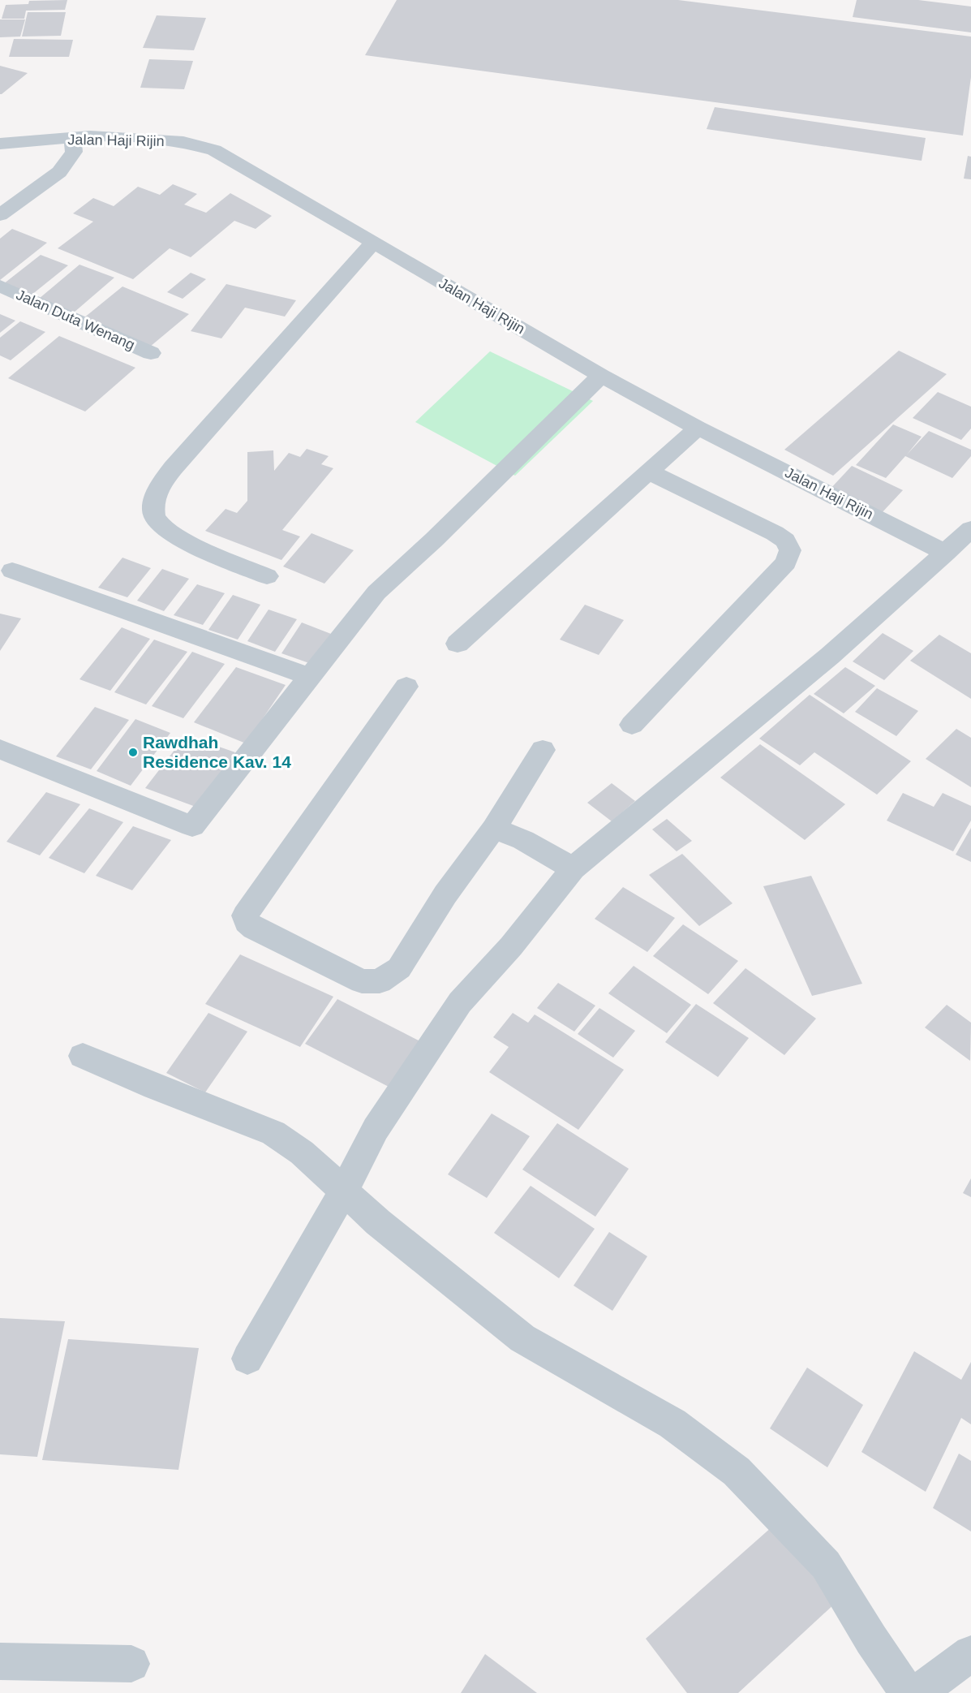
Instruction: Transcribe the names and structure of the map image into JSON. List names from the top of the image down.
{
  "streets": {
    "street": ["Jalan Haji Rijin", "Jalan Duta Wenang"]
  },
  "places": ["Rawdhah Residence Kav. 14"]
}
